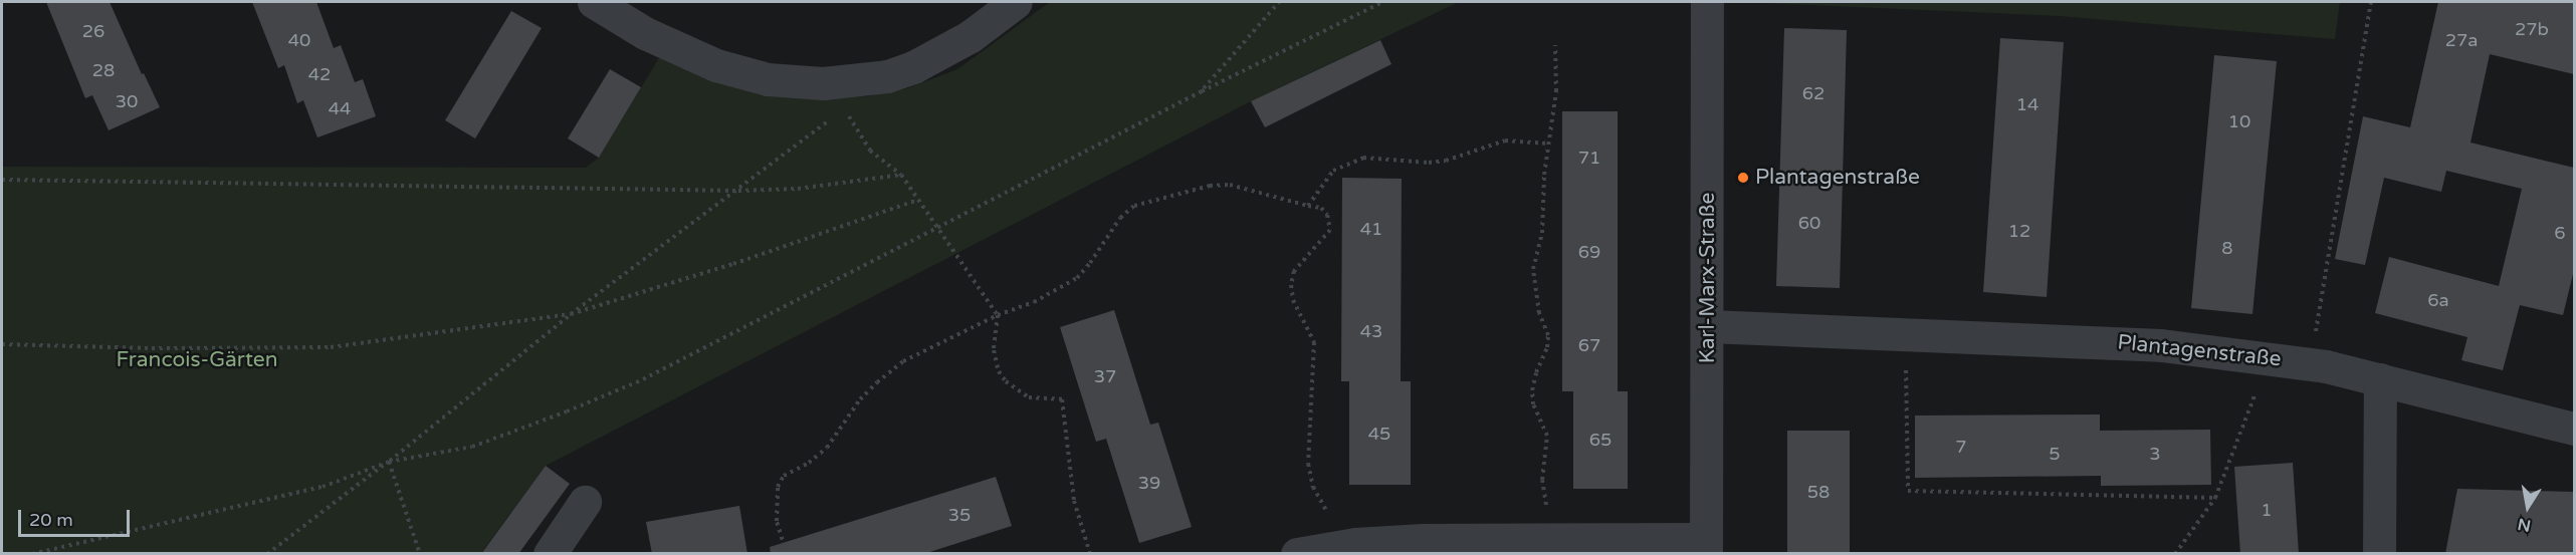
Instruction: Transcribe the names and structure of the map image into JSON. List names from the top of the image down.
{
  "streets": {
    "street": ["Karl-Marx-Straße", "Plantagenstraße"]
  },
  "crossings": [
    ["Karl-Marx-Straße", "Plantagenstraße"]
  ],
  "parks": ["Francois-Gärten"],
  "places": ["Plantagenstraße"],
  "house_numbers": [
    "27b",
    "26",
    "40",
    "27a",
    "28",
    "42",
    "62",
    "30",
    "14",
    "44",
    "10",
    "71",
    "60",
    "41",
    "12",
    "6",
    "8",
    "69",
    "6a",
    "43",
    "67",
    "37",
    "45",
    "65",
    "7",
    "5",
    "3",
    "39",
    "58",
    "1",
    "35"
  ],
  "scale_bar": "20 m",
  "north": "bottom"
}
